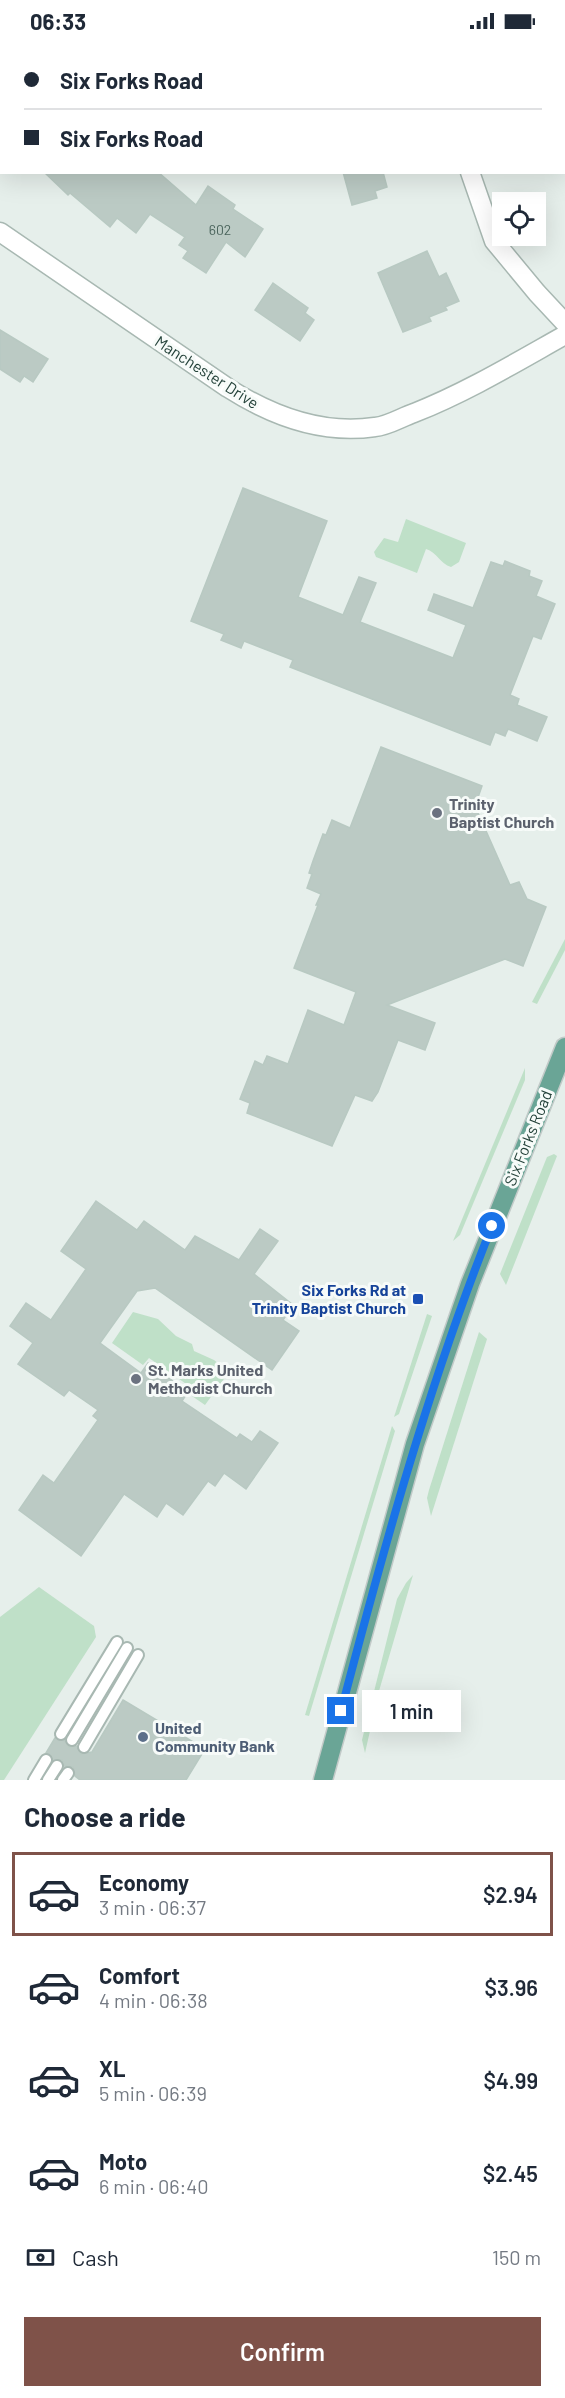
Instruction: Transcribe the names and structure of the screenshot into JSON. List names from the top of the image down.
{
  "streets": {
    "main road": ["Six Forks Road"],
    "street": ["Manchester Drive"]
  },
  "places": {
    "other": ["Trinity Baptist Church", "St. Marks United Methodist Church", "United Community Bank"],
    "transit": ["Six Forks Rd at Trinity Baptist Church"]
  },
  "house_numbers": ["602"],
  "page": {
    "status": "06:33",
    "banner": ["Six Forks Road", "Six Forks Road"],
    "bubble": "1 min",
    "heading": "Choose a ride",
    "list": [
      {
        "name": "Economy",
        "note": "3 min · 06:37",
        "value": "$2.94"
      },
      {
        "name": "Comfort",
        "note": "4 min · 06:38",
        "value": "$3.96"
      },
      {
        "name": "XL",
        "note": "5 min · 06:39",
        "value": "$4.99"
      },
      {
        "name": "Moto",
        "note": "6 min · 06:40",
        "value": "$2.45"
      }
    ],
    "pay": ["Cash", "150 m"],
    "buttons": "Confirm"
  }
}
